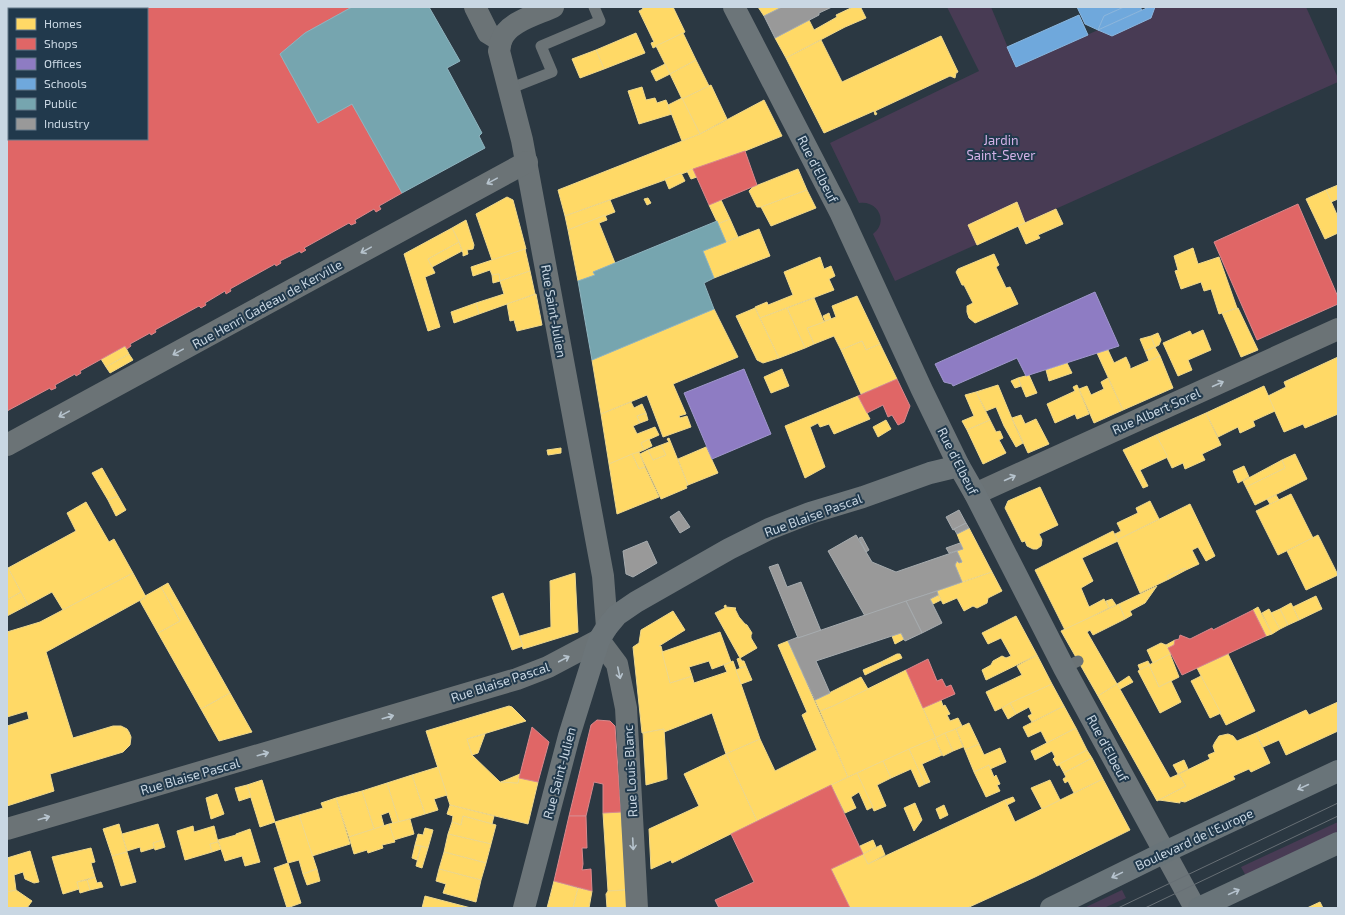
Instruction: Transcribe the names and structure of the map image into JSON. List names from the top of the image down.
{
  "streets": {
    "main road": ["Boulevard de l'Europe"],
    "street": [
      "Rue d'Elbeuf",
      "Rue Henri Gadeau de Kerville",
      "Rue Saint-Julien",
      "Rue Albert Sorel",
      "Rue Blaise Pascal",
      "Rue Louis Blanc"
    ]
  },
  "crossings": [
    ["Rue d'Elbeuf", "Rue Albert Sorel"],
    ["Rue d'Elbeuf", "Rue Blaise Pascal"],
    ["Rue d'Elbeuf", "Boulevard de l'Europe"],
    ["Rue Henri Gadeau de Kerville", "Rue Saint-Julien"],
    ["Rue Saint-Julien", "Rue Blaise Pascal"],
    ["Rue Saint-Julien", "Rue Louis Blanc"],
    ["Rue Blaise Pascal", "Rue Louis Blanc"]
  ],
  "one_way": [
    "Rue Henri Gadeau de Kerville",
    "Rue Albert Sorel",
    "Rue Blaise Pascal",
    "Rue Louis Blanc"
  ],
  "parks": ["Jardin Saint-Sever"],
  "legend": [
    "Homes",
    "Shops",
    "Offices",
    "Schools",
    "Public",
    "Industry"
  ]
}
